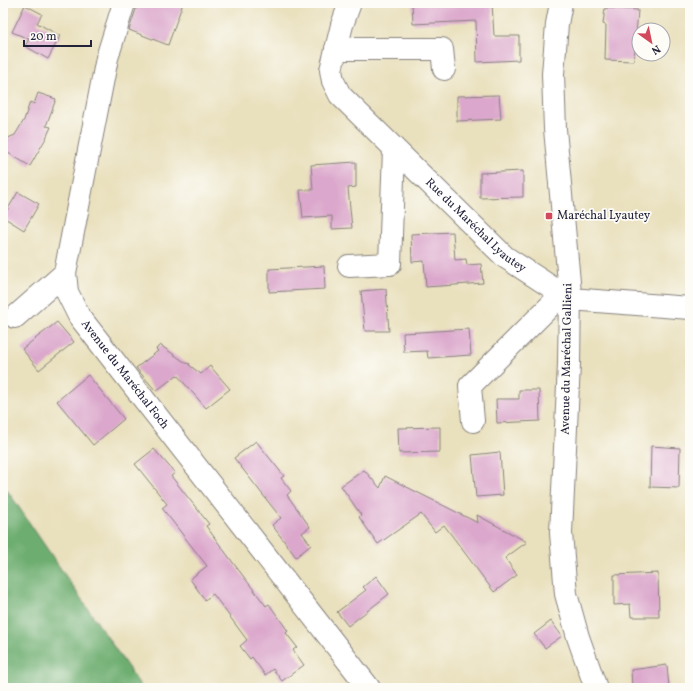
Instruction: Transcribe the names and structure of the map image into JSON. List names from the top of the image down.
{
  "streets": {
    "street": ["Rue du Maréchal Lyautey", "Avenue du Maréchal Gallieni", "Avenue du Maréchal Foch"]
  },
  "crossings": [
    ["Rue du Maréchal Lyautey", "Avenue du Maréchal Gallieni"]
  ],
  "places": {
    "transit": ["Maréchal Lyautey"]
  },
  "scale_bar": "20 m",
  "north": "bottom right"
}
